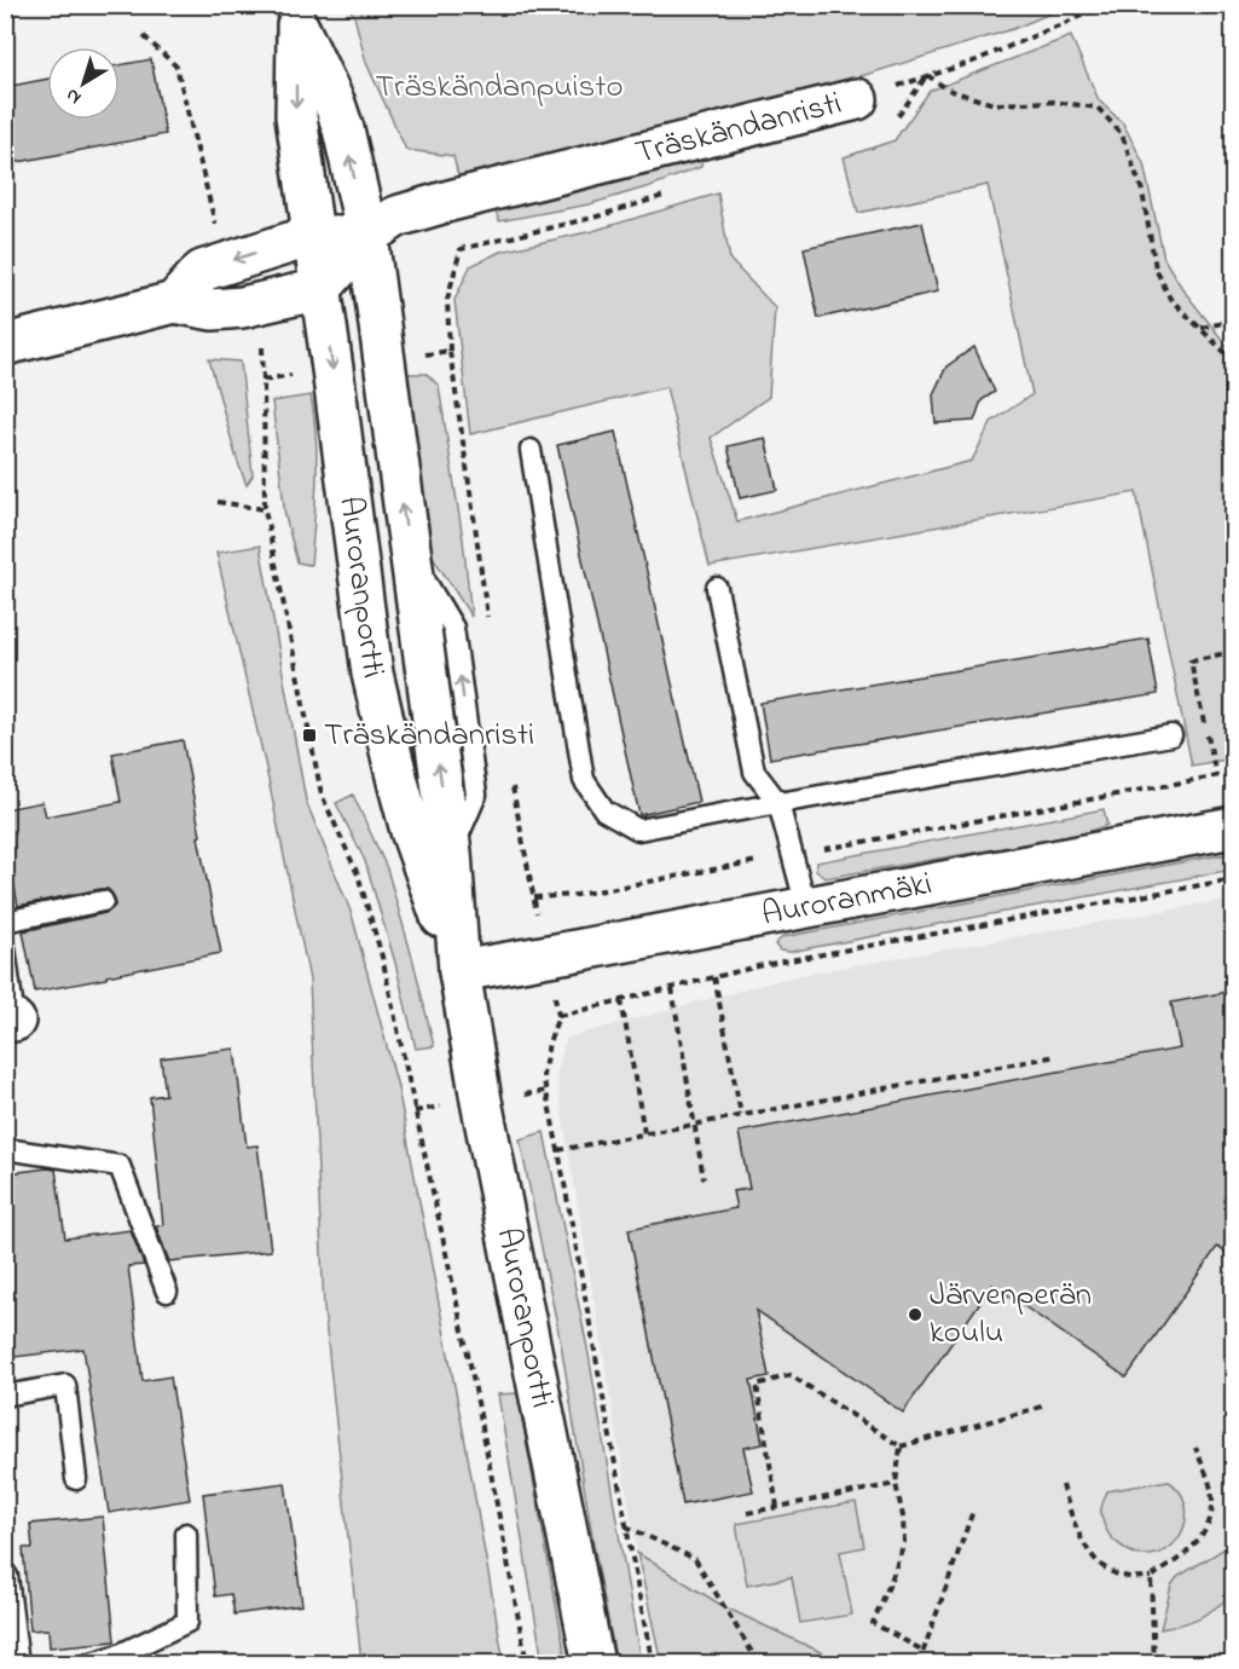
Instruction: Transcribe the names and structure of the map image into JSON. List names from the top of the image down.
{
  "streets": {
    "main road": ["Träskändanristi", "Auroranportti", "Auroranmäki"]
  },
  "crossings": [
    ["Träskändanristi", "Auroranportti"],
    ["Auroranportti", "Auroranmäki"]
  ],
  "parks": ["Träskändanpuisto"],
  "places": {
    "transit": ["Träskändanristi"],
    "other": ["Järvenperän koulu"]
  },
  "north": "bottom left"
}
